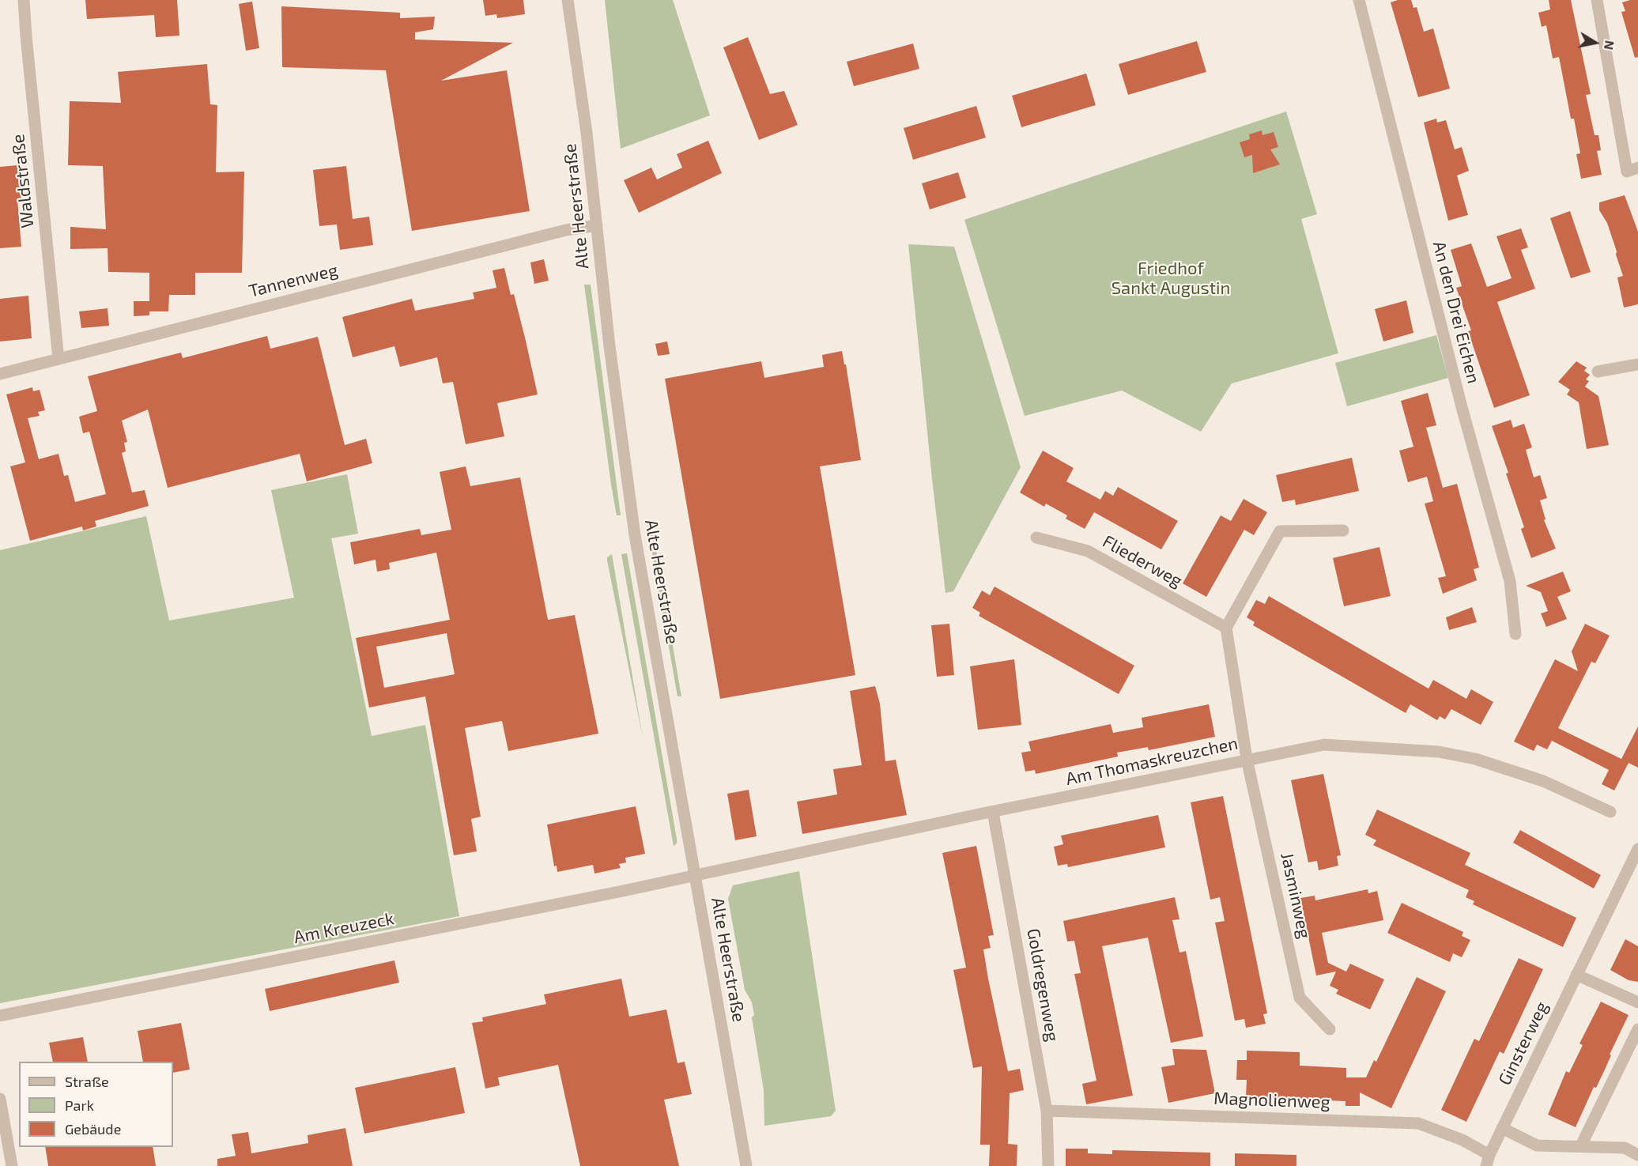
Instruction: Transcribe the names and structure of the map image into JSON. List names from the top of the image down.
{
  "streets": {
    "street": [
      "Waldstraße",
      "Alte Heerstraße",
      "Tannenweg",
      "An den Drei Eichen",
      "Fliederweg",
      "Am Thomaskreuzchen",
      "Jasminweg",
      "Am Kreuzeck",
      "Goldregenweg",
      "Ginsterweg",
      "Magnolienweg"
    ]
  },
  "crossings": [
    ["Waldstraße", "Tannenweg"],
    ["Alte Heerstraße", "Tannenweg"],
    ["Alte Heerstraße", "Am Thomaskreuzchen"],
    ["Alte Heerstraße", "Am Kreuzeck"],
    ["Am Thomaskreuzchen", "Jasminweg"],
    ["Am Thomaskreuzchen", "Am Kreuzeck"],
    ["Am Thomaskreuzchen", "Goldregenweg"],
    ["Goldregenweg", "Magnolienweg"],
    ["Ginsterweg", "Magnolienweg"]
  ],
  "parks": ["Friedhof Sankt Augustin"],
  "legend": ["Straße", "Park", "Gebäude"],
  "north": "right"
}
